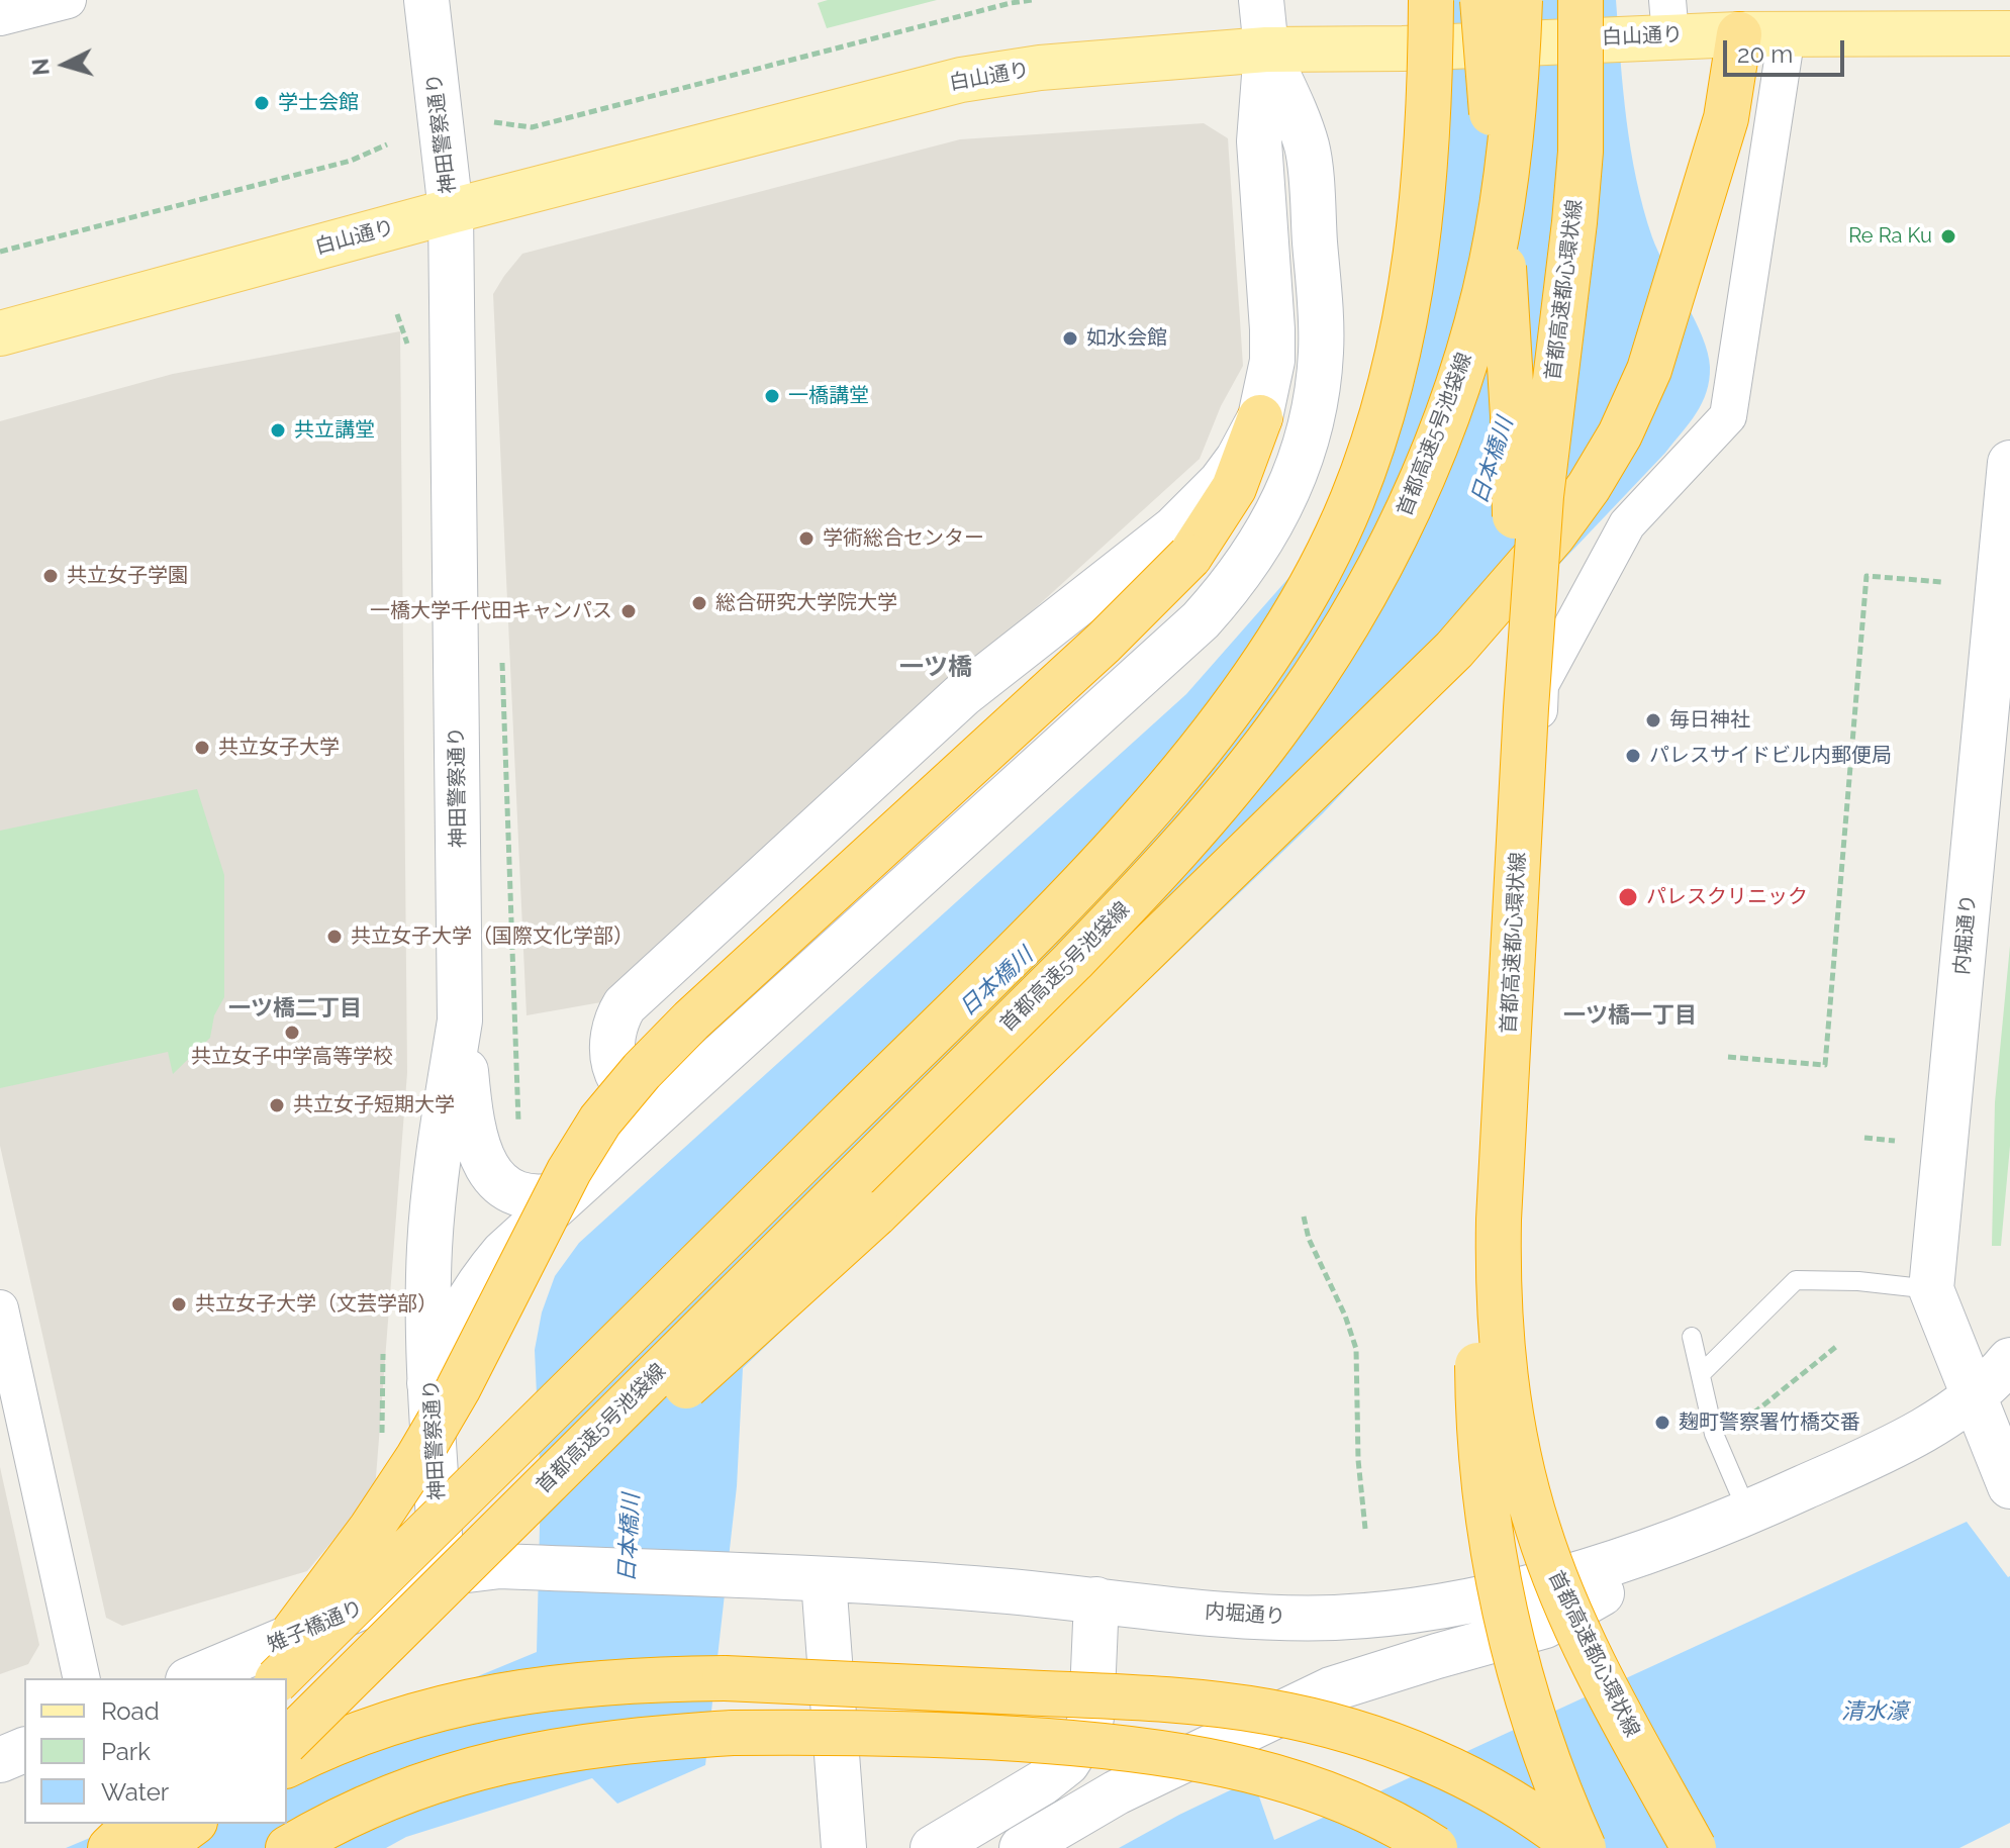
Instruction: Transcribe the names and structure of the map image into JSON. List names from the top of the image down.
{
  "streets": {
    "highway": ["首都高速都心環状線", "首都高速5号池袋線"],
    "main road": ["白山通り"],
    "street": ["神田警察通り", "内堀通り", "雉子橋通り"]
  },
  "crossings": [
    ["白山通り", "神田警察通り"],
    ["神田警察通り", "雉子橋通り"],
    ["内堀通り", "雉子橋通り"]
  ],
  "districts": ["一ツ橋", "一ツ橋二丁目", "一ツ橋一丁目"],
  "water": ["日本橋川", "清水濠"],
  "places": [
    "学士会館",
    "Re Ra Ku",
    "如水会館",
    "一橋講堂",
    "共立講堂",
    "学術総合センター",
    "共立女子学園",
    "総合研究大学院大学",
    "一橋大学千代田キャンパス",
    "毎日神社",
    "共立女子大学",
    "パレスサイドビル内郵便局",
    "パレスクリニック",
    "共立女子大学（国際文化学部）",
    "共立女子中学高等学校",
    "共立女子短期大学",
    "共立女子大学（文芸学部）",
    "麹町警察署竹橋交番"
  ],
  "legend": ["Road", "Park", "Water"],
  "scale_bar": "20 m",
  "north": "left"
}
